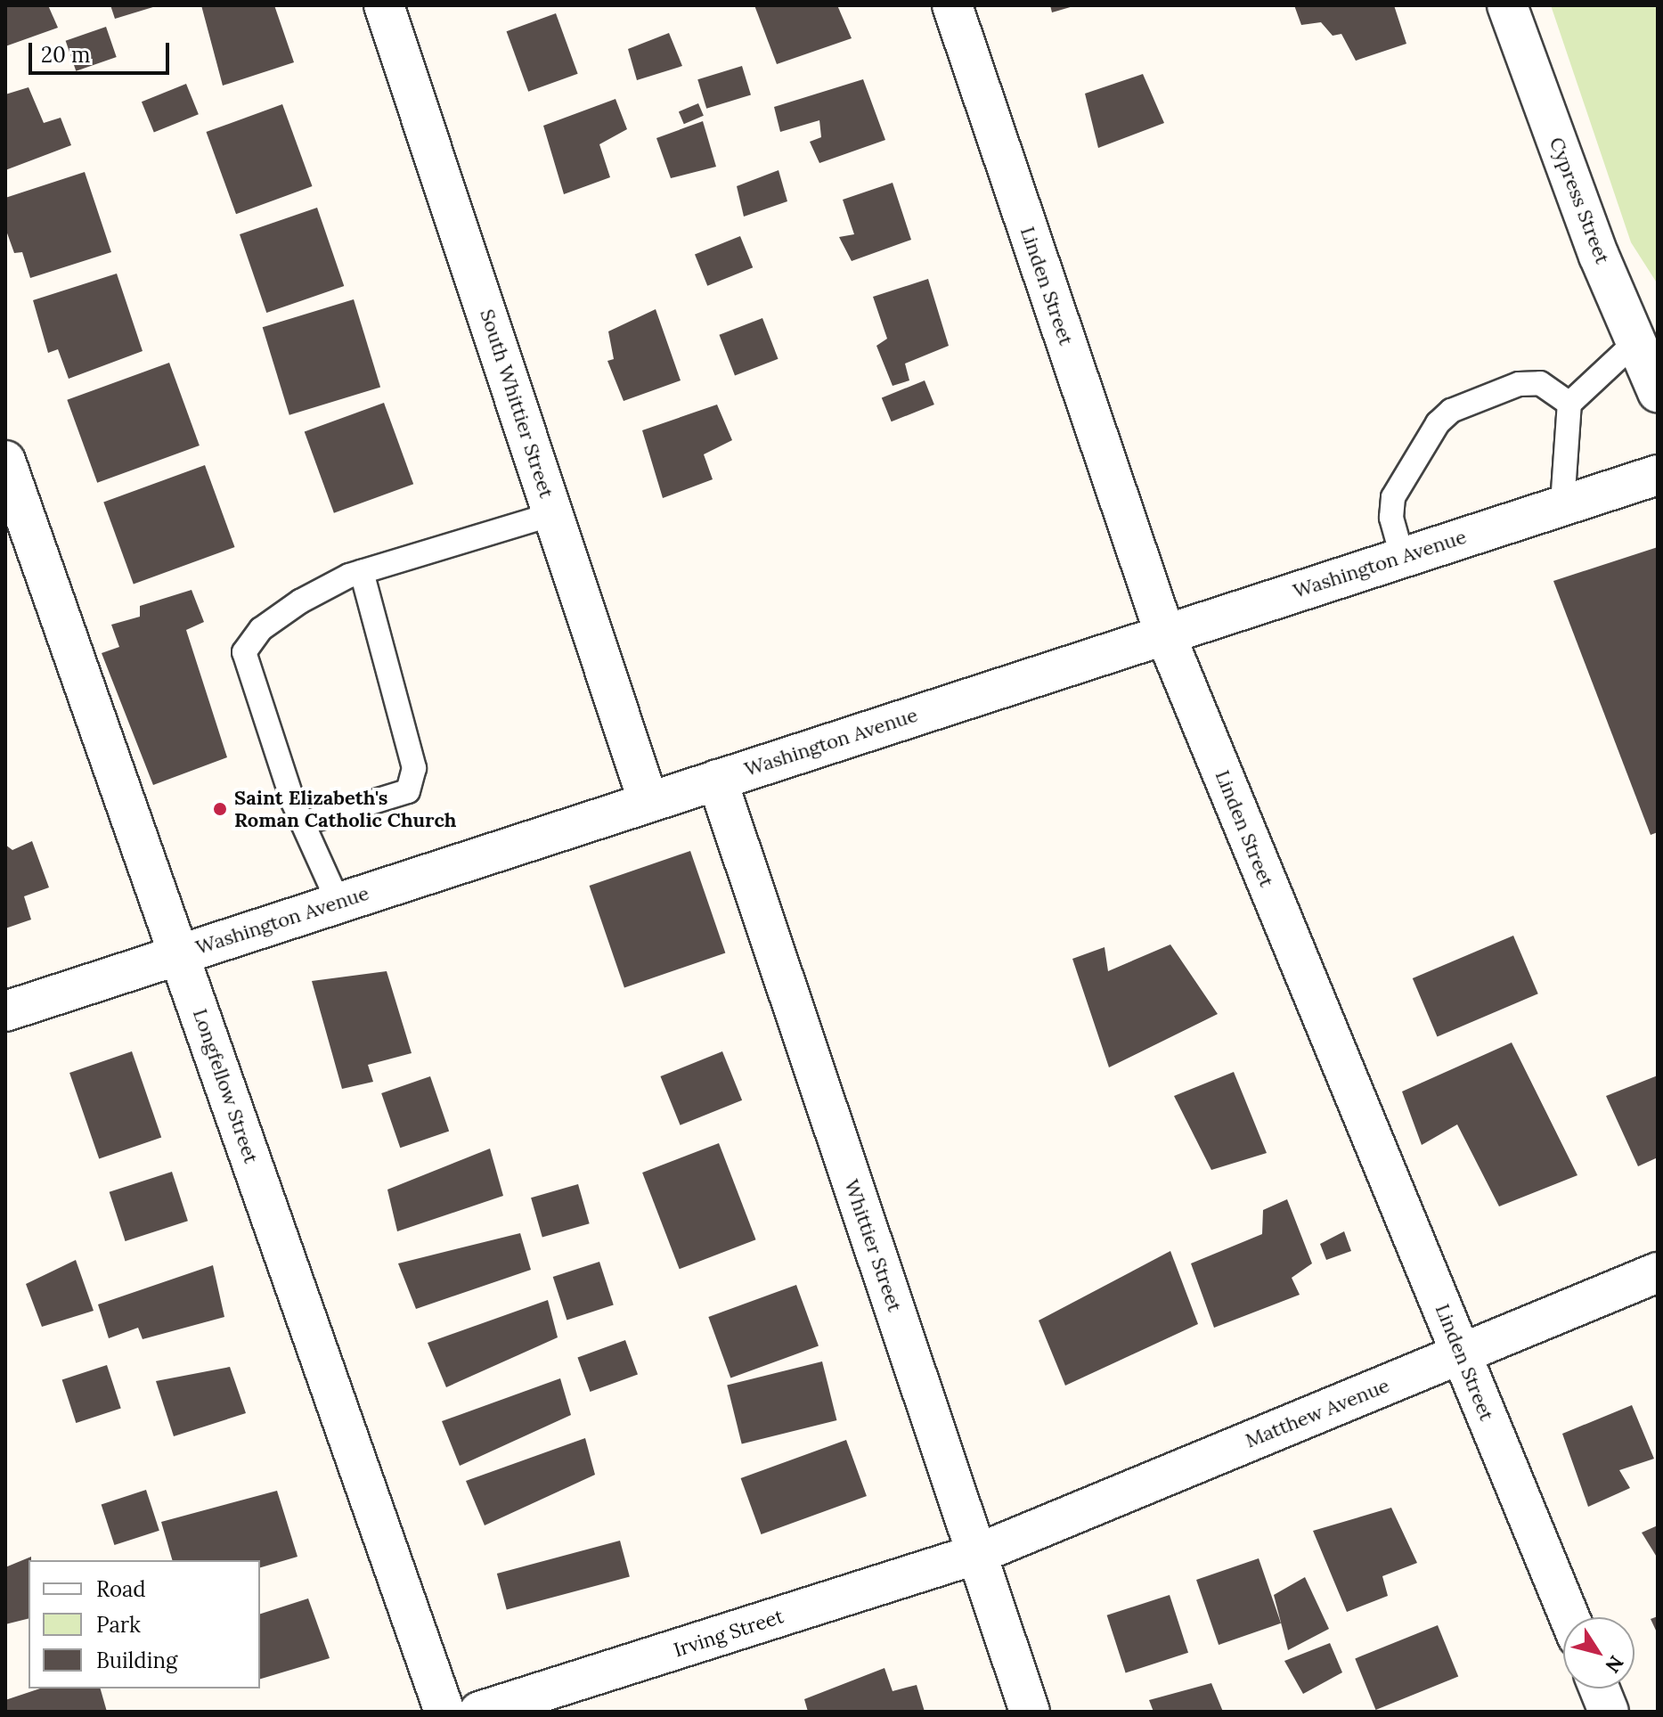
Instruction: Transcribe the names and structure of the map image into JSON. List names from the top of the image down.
{
  "streets": {
    "street": [
      "Cypress Street",
      "Linden Street",
      "South Whittier Street",
      "Washington Avenue",
      "Longfellow Street",
      "Whittier Street",
      "Matthew Avenue",
      "Irving Street"
    ]
  },
  "crossings": [
    ["Linden Street", "Washington Avenue"],
    ["Linden Street", "Matthew Avenue"],
    ["South Whittier Street", "Washington Avenue"],
    ["Washington Avenue", "Longfellow Street"],
    ["Washington Avenue", "Whittier Street"],
    ["Whittier Street", "Matthew Avenue"],
    ["Whittier Street", "Irving Street"],
    ["Matthew Avenue", "Irving Street"]
  ],
  "places": ["Saint Elizabeth's Roman Catholic Church"],
  "legend": ["Road", "Park", "Building"],
  "scale_bar": "20 m",
  "north": "bottom right"
}
